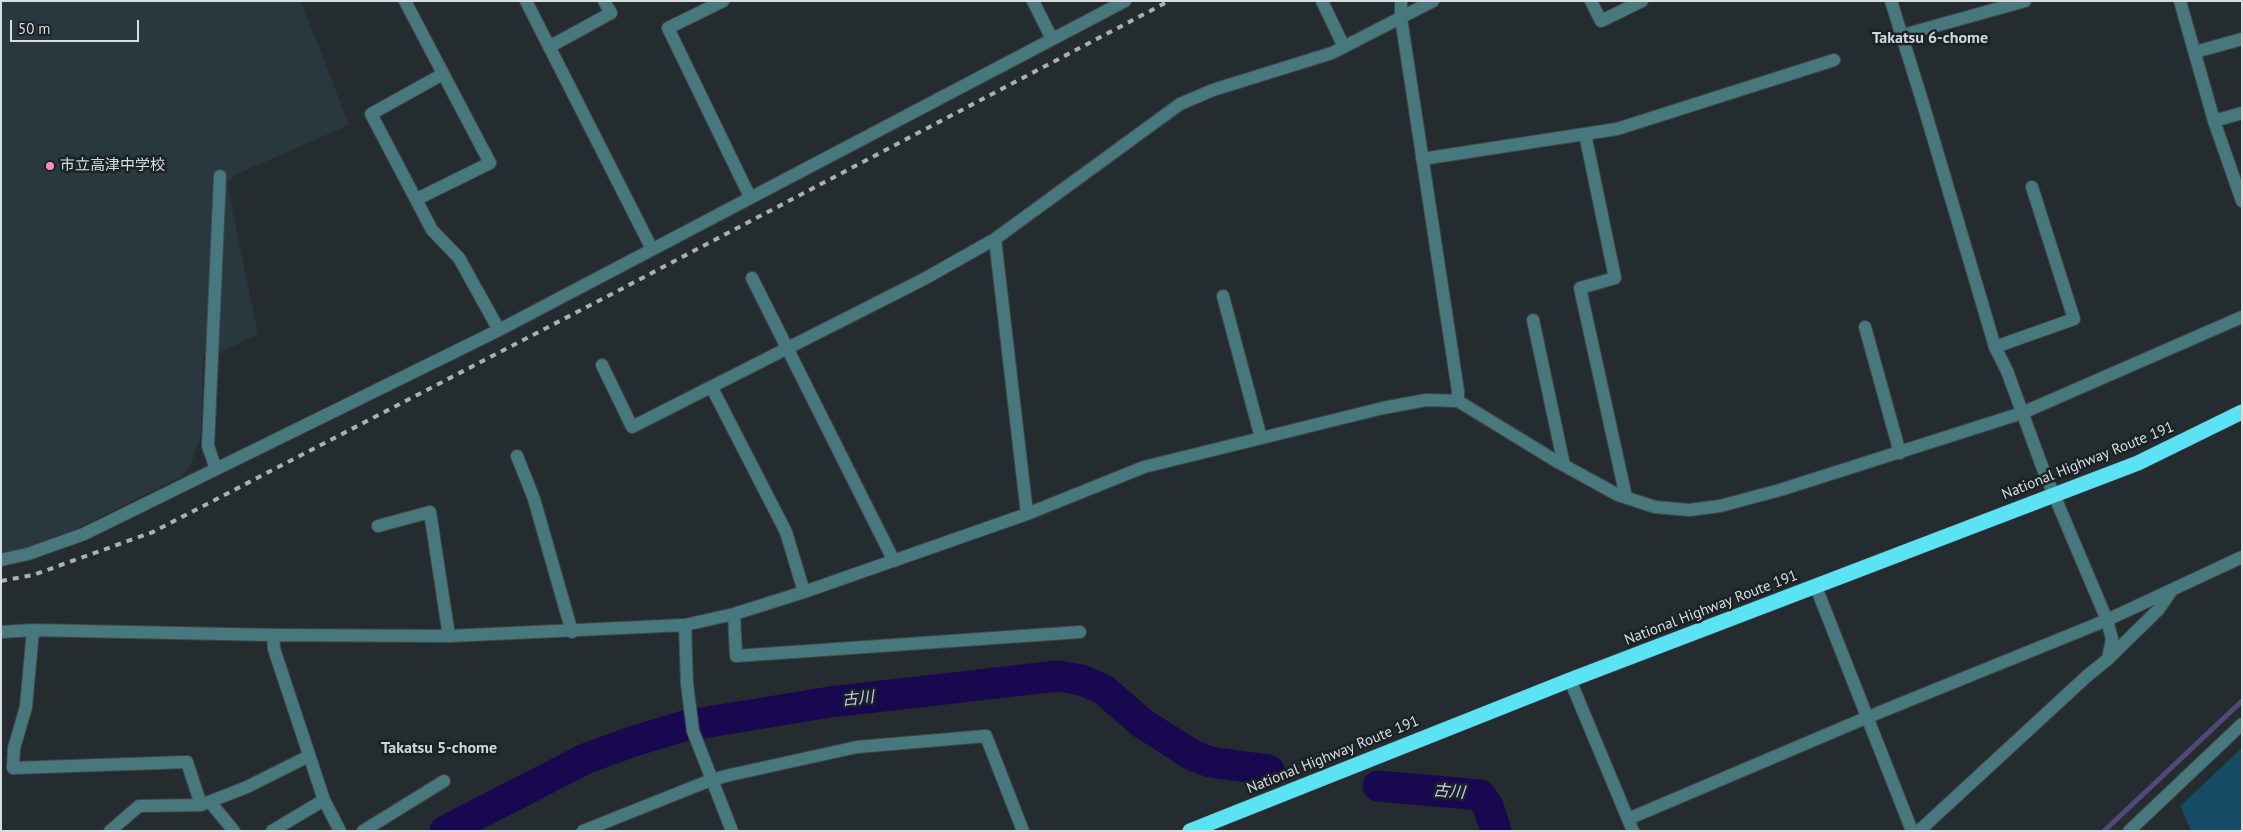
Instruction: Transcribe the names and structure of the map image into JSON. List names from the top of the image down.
{
  "streets": {
    "highway": ["National Highway Route 191"]
  },
  "districts": ["Takatsu 6-chome", "Takatsu 5-chome"],
  "water": ["古川"],
  "places": ["市立高津中学校"],
  "scale_bar": "50 m"
}
